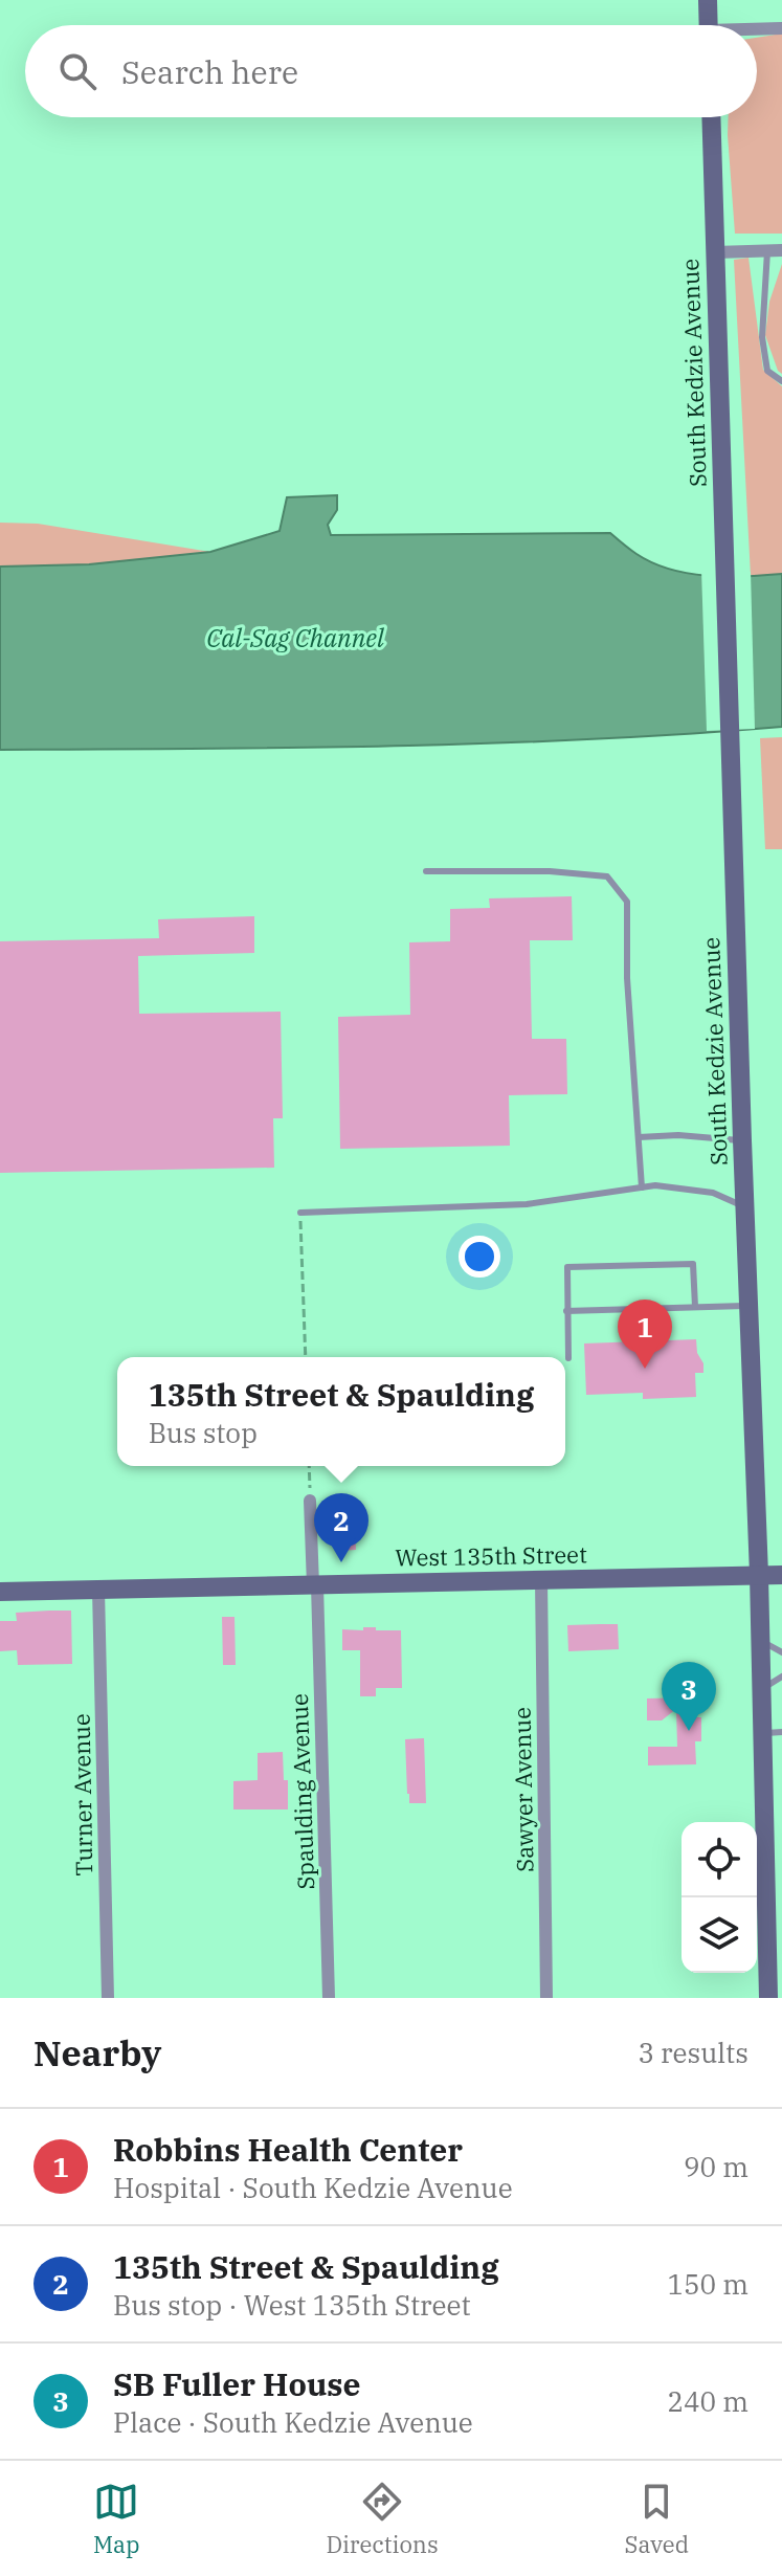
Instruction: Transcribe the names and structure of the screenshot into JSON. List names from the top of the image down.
{
  "streets": {
    "main road": ["South Kedzie Avenue", "West 135th Street"],
    "street": ["Sawyer Avenue", "Spaulding Avenue", "Turner Avenue"]
  },
  "crossings": [
    ["South Kedzie Avenue", "West 135th Street"],
    ["West 135th Street", "Sawyer Avenue"],
    ["West 135th Street", "Spaulding Avenue"],
    ["West 135th Street", "Turner Avenue"]
  ],
  "water": ["Cal-Sag Channel"],
  "page": {
    "search": "Search here",
    "pins": ["1", "2", "3"],
    "popup": ["135th Street & Spaulding", "Bus stop"],
    "heading": ["Nearby", "3 results"],
    "list": [
      {
        "mark": "1",
        "name": "Robbins Health Center",
        "note": "Hospital · South Kedzie Avenue",
        "value": "90 m"
      },
      {
        "mark": "2",
        "name": "135th Street & Spaulding",
        "note": "Bus stop · West 135th Street",
        "value": "150 m"
      },
      {
        "mark": "3",
        "name": "SB Fuller House",
        "note": "Place · South Kedzie Avenue",
        "value": "240 m"
      }
    ],
    "nav": ["Map", "Directions", "Saved"]
  }
}
